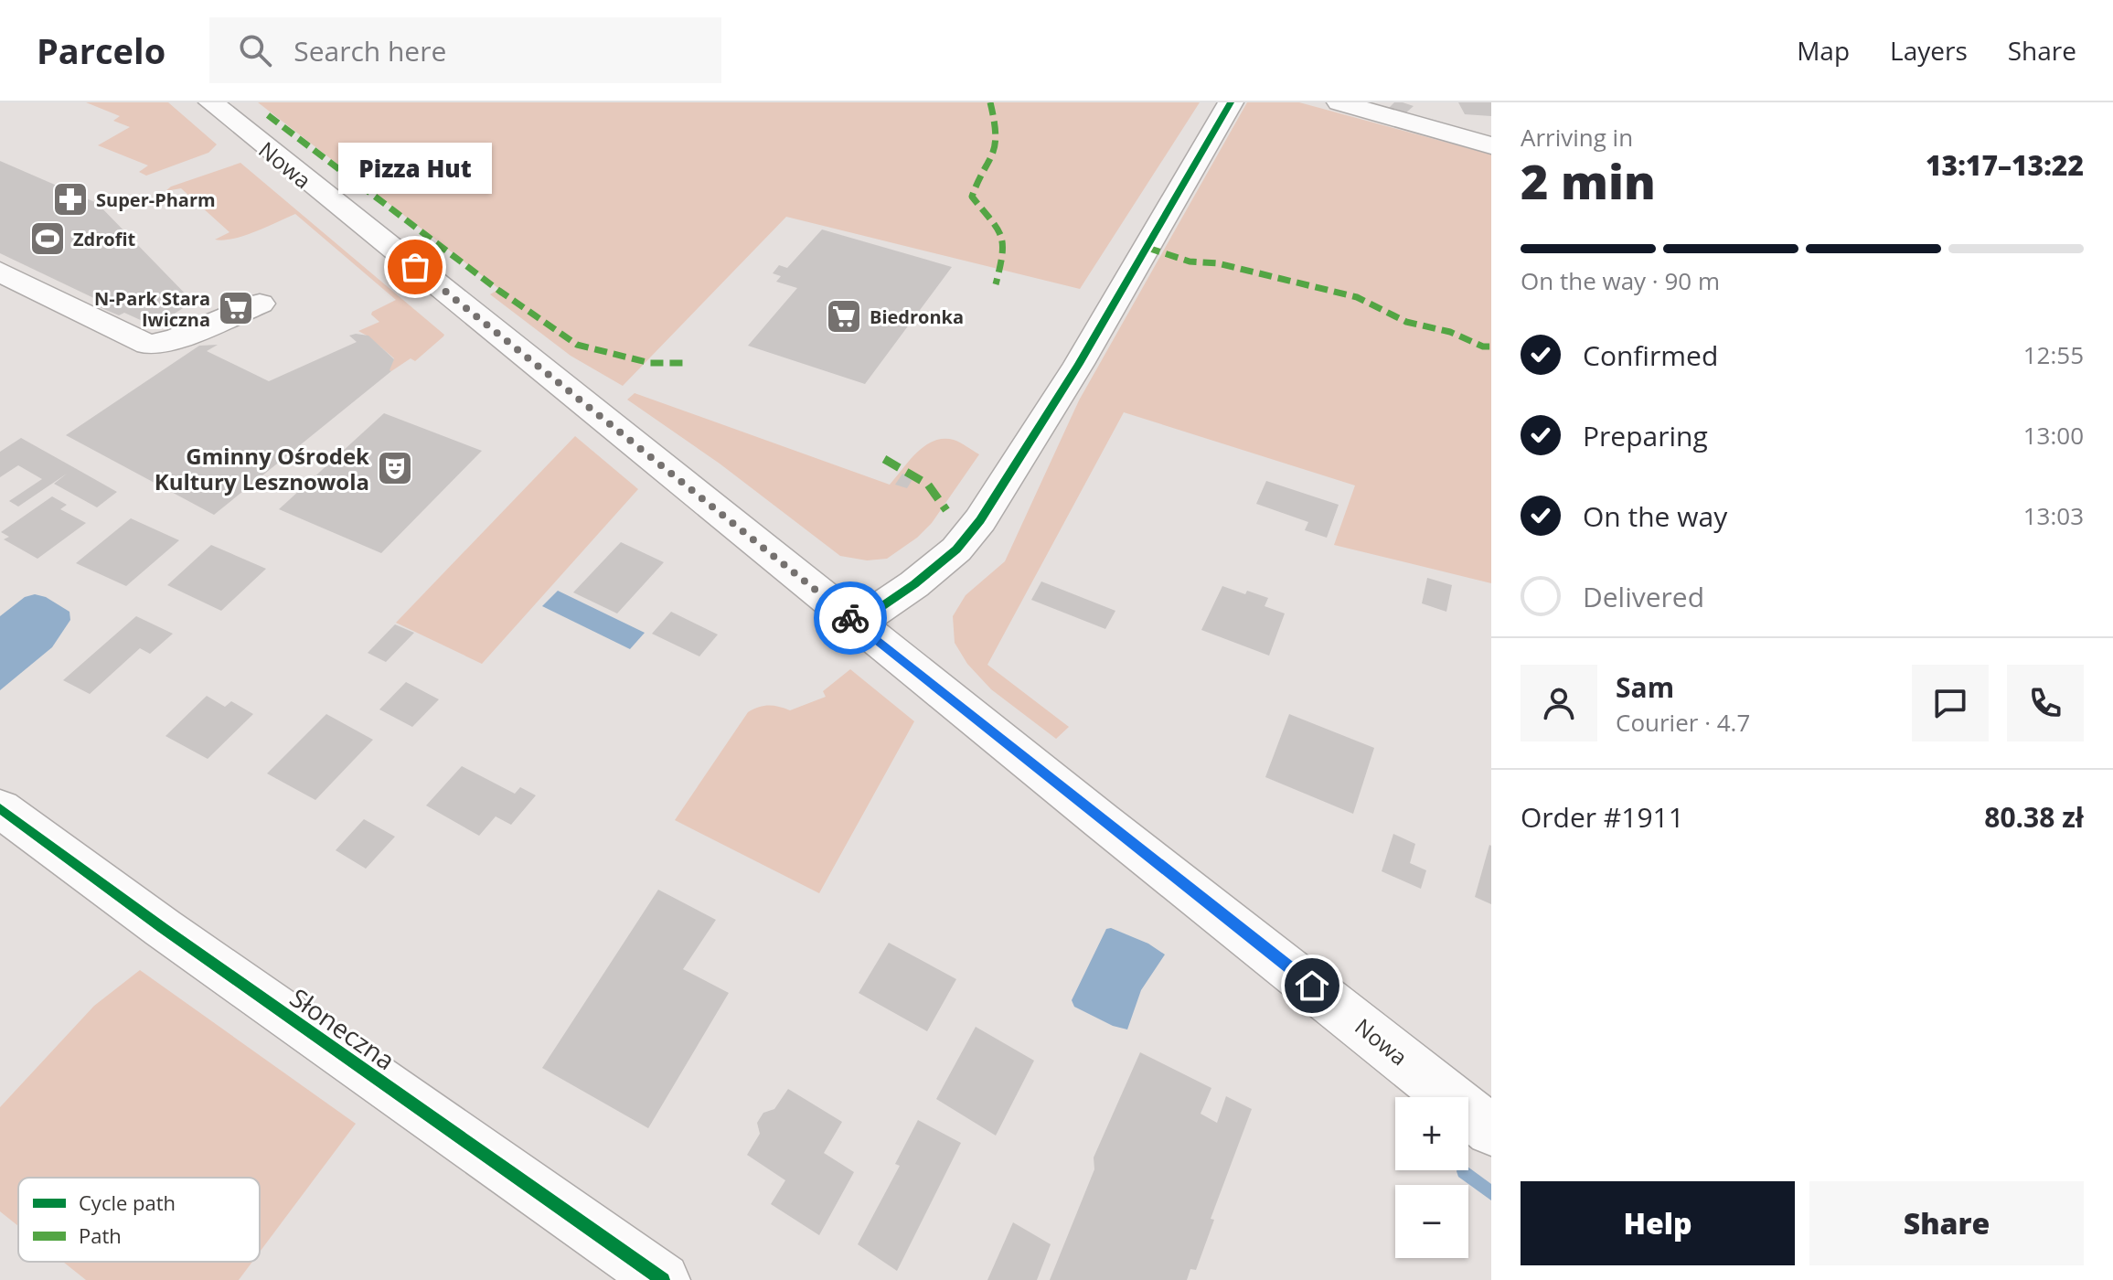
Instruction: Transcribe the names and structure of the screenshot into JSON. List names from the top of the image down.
{
  "streets": {
    "main road": ["Nowa", "Słoneczna"]
  },
  "places": {
    "pharmacy": ["Super-Pharm"],
    "sports": ["Zdrofit"],
    "other": ["Pizza Hut"],
    "supermarket": ["N-Park Stara Iwiczna", "Biedronka"],
    "theatre": ["Gminny Ośrodek Kultury Lesznowola"]
  },
  "legend": ["Cycle path", "Path"],
  "page": {
    "header": "Parcelo",
    "search": "Search here",
    "nav": ["Map", "Layers", "Share"],
    "heading": ["2 min", "Arriving in", "13:17–13:22"],
    "panel": [
      "Sam",
      "Courier · 4.7",
      "Order #1911",
      "80.38 zł"
    ],
    "bubble": "Pizza Hut",
    "bar": "On the way · 90 m",
    "list": [
      ["Confirmed", "12:55"],
      ["Preparing", "13:00"],
      ["On the way", "13:03"],
      "Delivered"
    ],
    "map_buttons": ["+", "−"],
    "buttons": ["Help", "Share"]
  }
}
